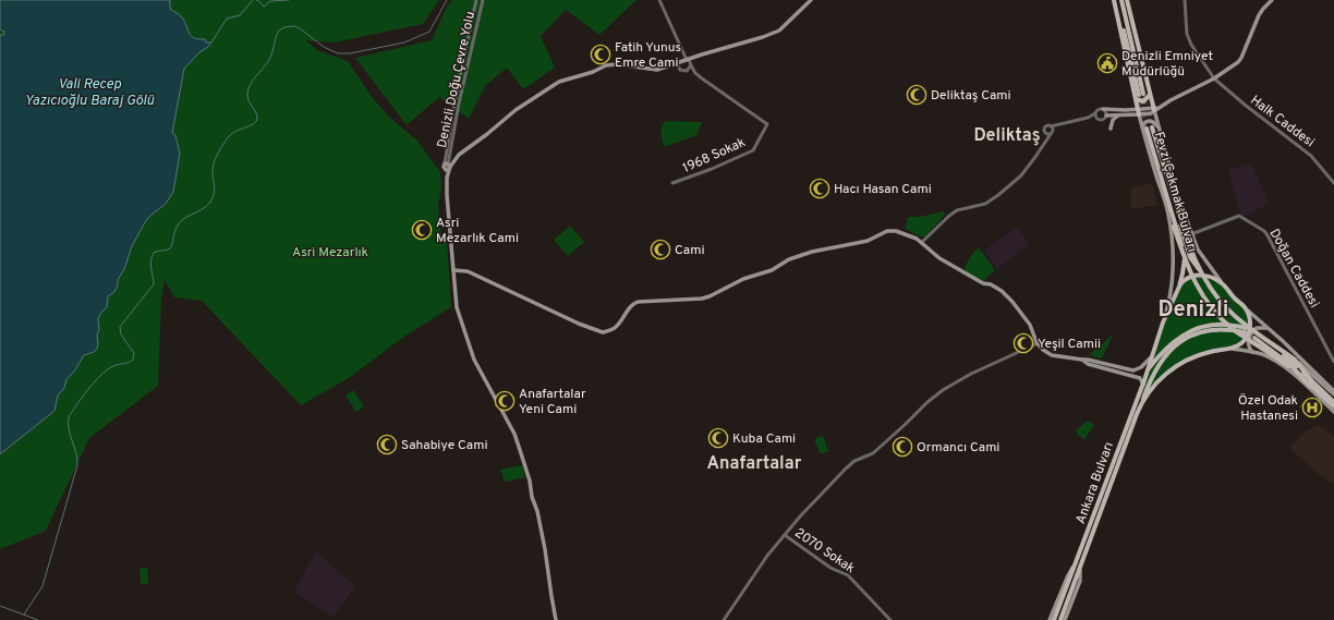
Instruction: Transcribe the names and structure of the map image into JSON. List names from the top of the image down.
{
  "streets": {
    "main road": ["Fevzi Çakmak Bulvarı", "Ankara Bulvarı"],
    "street": [
      "Denizli Doğu Çevre Yolu",
      "Halk Caddesi",
      "1968 Sokak",
      "Doğan Caddesi",
      "2070 Sokak"
    ]
  },
  "crossings": [
    ["Fevzi Çakmak Bulvarı", "Ankara Bulvarı"]
  ],
  "districts": ["Deliktaş", "Denizli", "Anafartalar"],
  "water": ["Vali Recep Yazıcıoğlu Baraj Gölü"],
  "parks": ["Asri Mezarlık"],
  "places": {
    "mosque": [
      "Fatih Yunus Emre Cami",
      "Deliktaş Cami",
      "Hacı Hasan Cami",
      "Asri Mezarlık Cami",
      "Cami",
      "Yeşil Camii",
      "Anafartalar Yeni Cami",
      "Kuba Cami",
      "Sahabiye Cami",
      "Ormancı Cami"
    ],
    "public building": ["Denizli Emniyet Müdürlüğü"],
    "hospital": ["Özel Odak Hastanesi"]
  }
}
